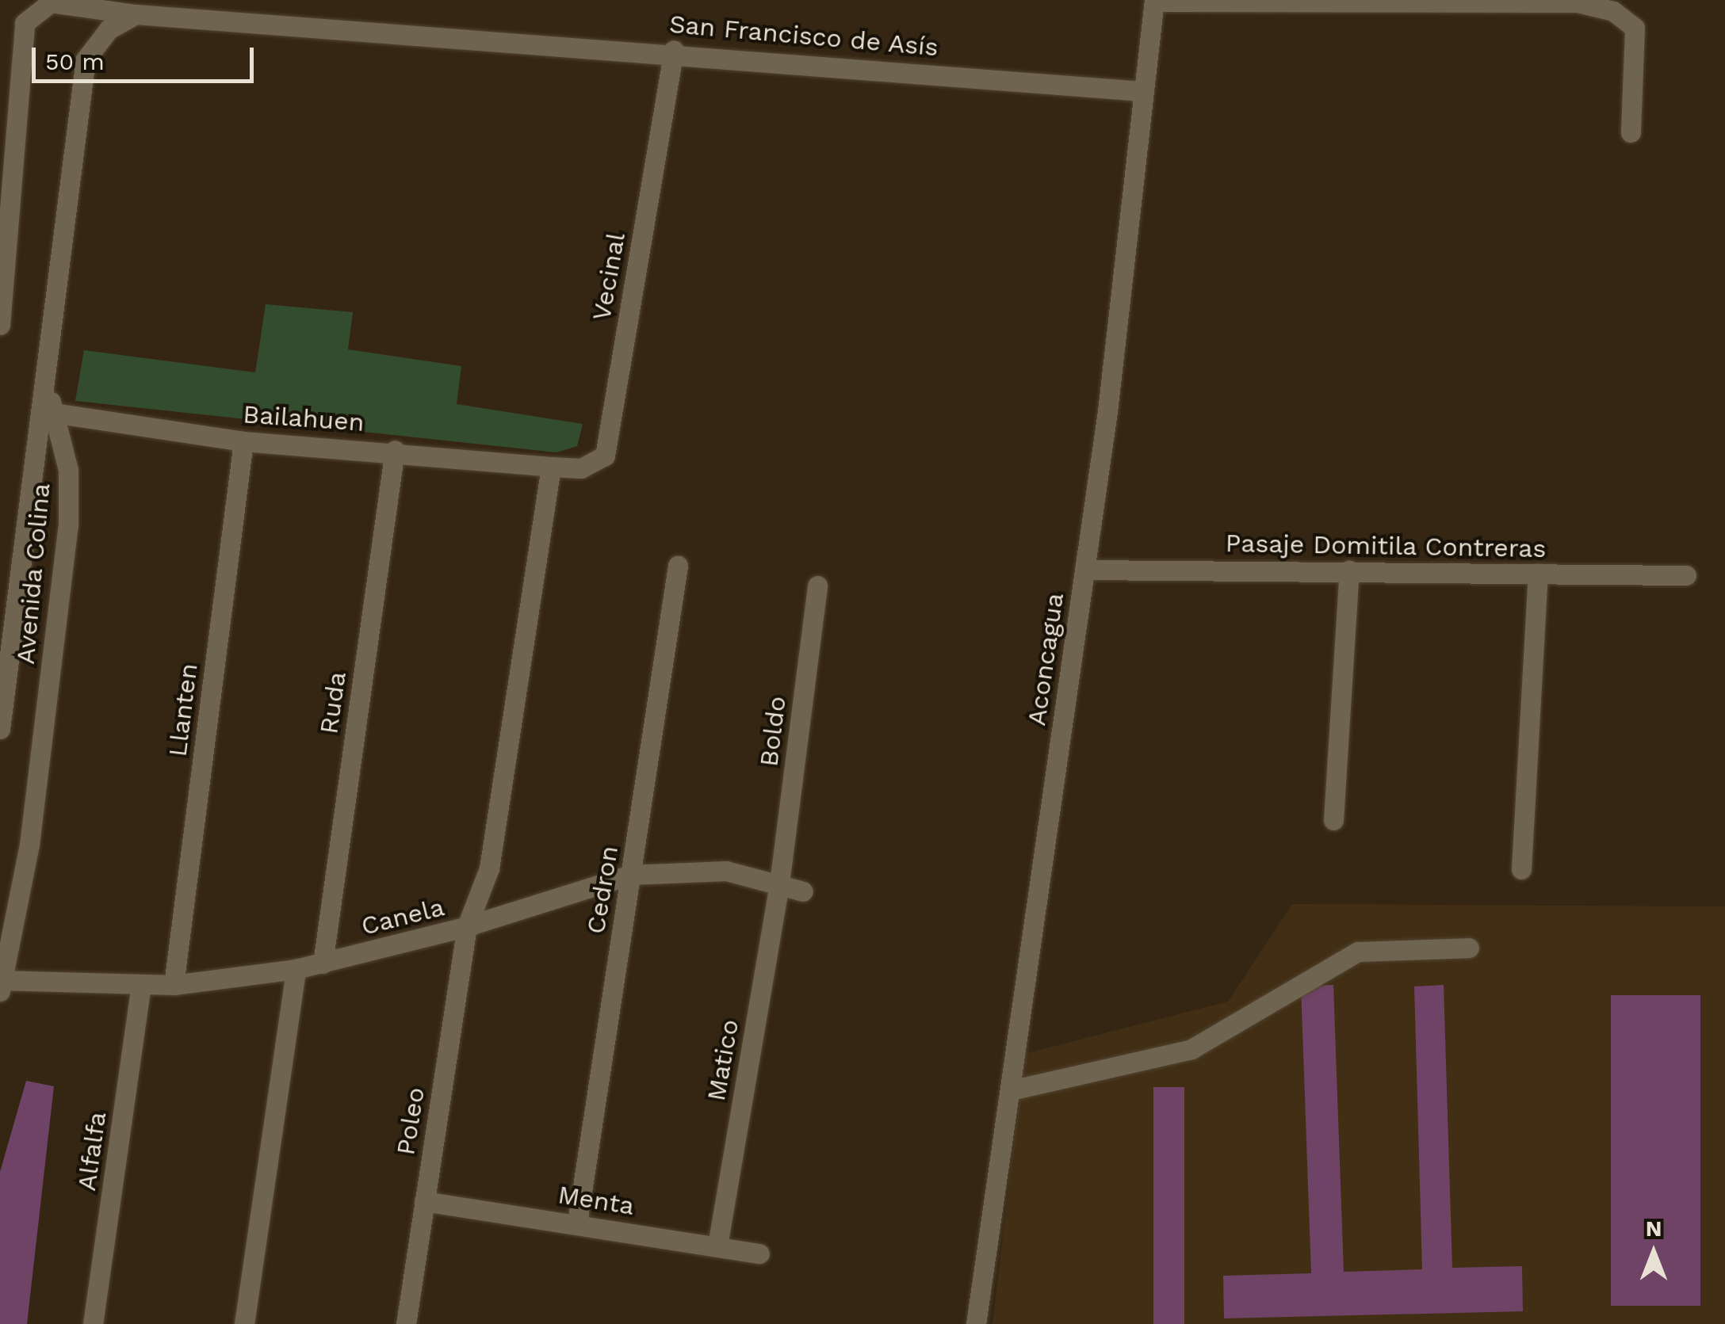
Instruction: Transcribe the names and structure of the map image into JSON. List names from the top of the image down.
{
  "streets": {
    "street": [
      "San Francisco de Asís",
      "Vecinal",
      "Bailahuen",
      "Pasaje Domitila Contreras",
      "Avenida Colina",
      "Aconcagua",
      "Ruda",
      "Llanten",
      "Boldo",
      "Cedron",
      "Canela",
      "Matico",
      "Poleo",
      "Alfalfa",
      "Menta"
    ]
  },
  "crossings": [
    ["San Francisco de Asís", "Vecinal"],
    ["San Francisco de Asís", "Aconcagua"],
    ["Vecinal", "Bailahuen"],
    ["Bailahuen", "Avenida Colina"],
    ["Bailahuen", "Ruda"],
    ["Bailahuen", "Llanten"],
    ["Pasaje Domitila Contreras", "Aconcagua"],
    ["Avenida Colina", "Canela"],
    ["Ruda", "Canela"],
    ["Llanten", "Canela"],
    ["Boldo", "Canela"],
    ["Boldo", "Matico"],
    ["Cedron", "Canela"],
    ["Cedron", "Menta"],
    ["Canela", "Matico"],
    ["Canela", "Poleo"],
    ["Canela", "Alfalfa"],
    ["Matico", "Menta"],
    ["Poleo", "Menta"]
  ],
  "scale_bar": "50 m",
  "north": "top"
}
